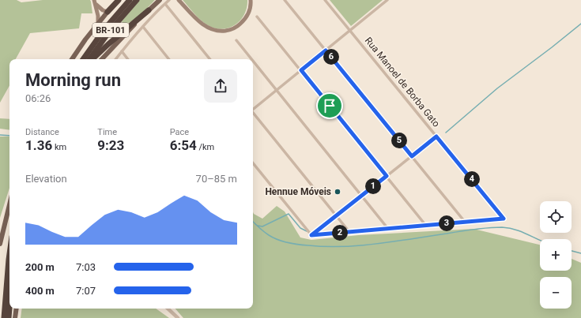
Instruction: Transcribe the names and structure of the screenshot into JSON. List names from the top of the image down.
{
  "streets": {
    "highway": ["BR-101"],
    "street": ["Rua Manoel de Borba Gato"]
  },
  "places": ["Hennue Móveis"],
  "page": {
    "pins": [
      "6",
      "5",
      "4",
      "1",
      "3",
      "2"
    ],
    "heading": ["Morning run", "06:26"],
    "stats": [
      ["Distance", "1.36 km"],
      ["Time", "9:23"],
      ["Pace", "6:54 /km"]
    ],
    "chart": ["Elevation", "70–85 m"],
    "map_buttons": ["+", "−"],
    "list": [
      {
        "name": "200 m",
        "note": "7:03"
      },
      {
        "name": "400 m",
        "note": "7:07"
      }
    ]
  }
}
